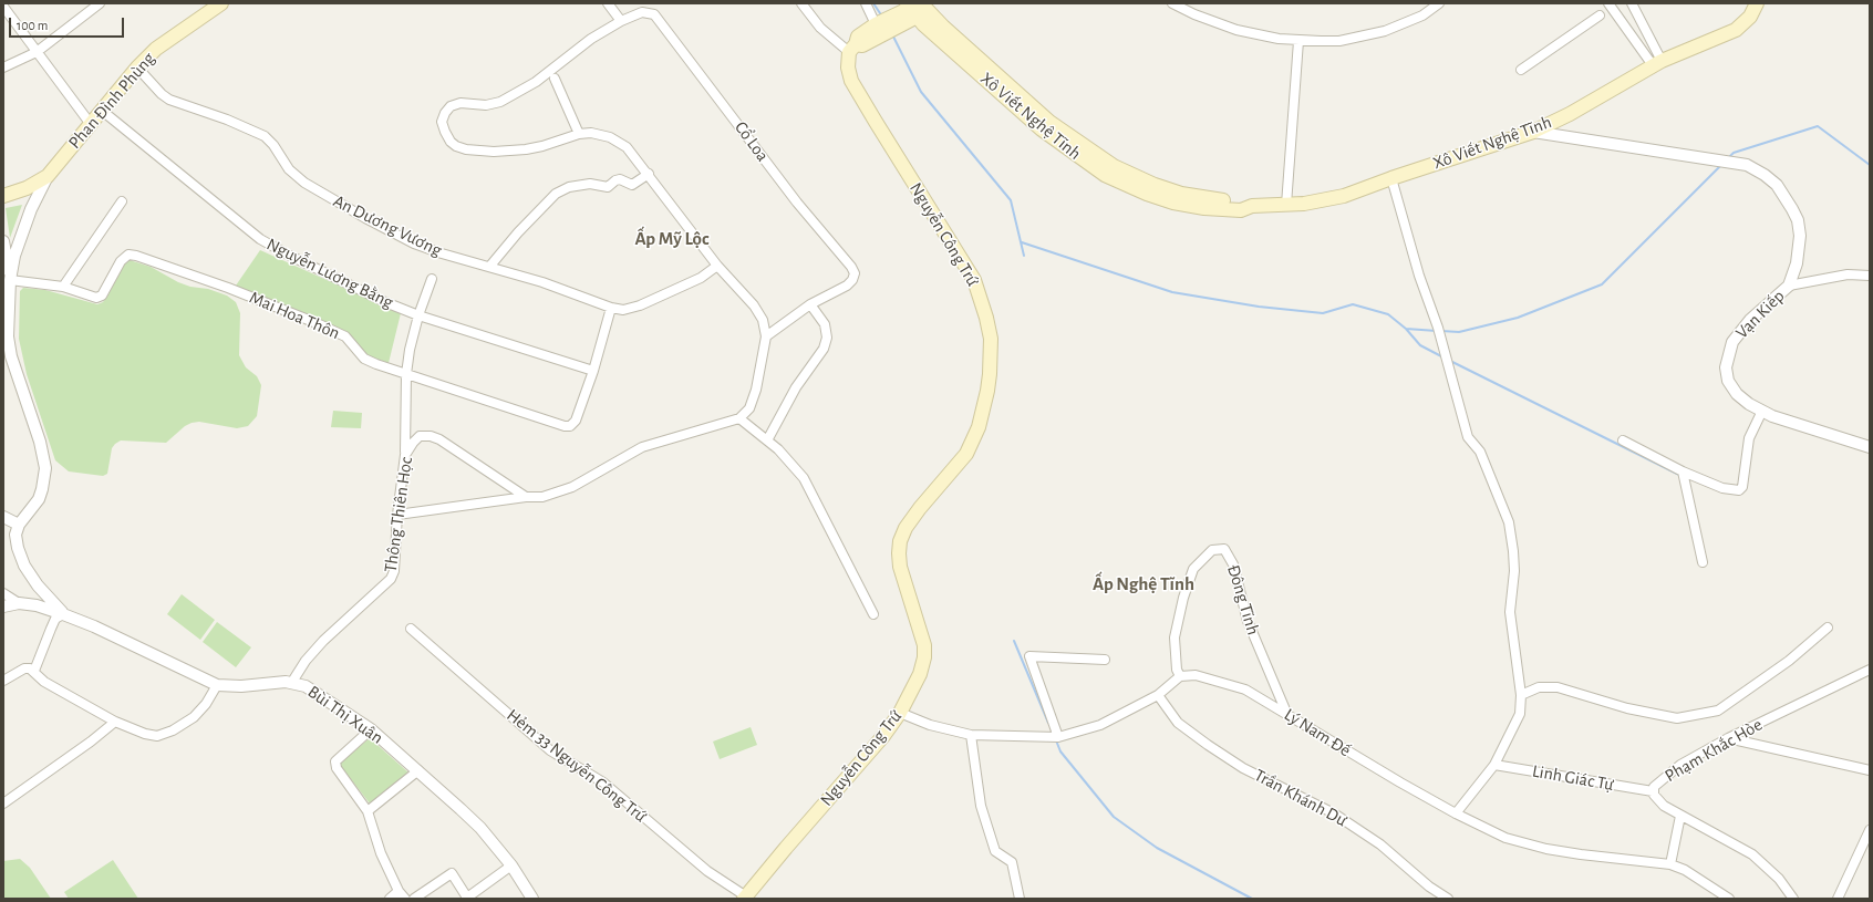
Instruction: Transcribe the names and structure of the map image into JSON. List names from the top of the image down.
{
  "streets": {
    "main road": ["Phan Đình Phùng", "Xô Viết Nghệ Tĩnh", "Nguyễn Công Trứ"],
    "street": [
      "Cổ Loa",
      "An Dương Vương",
      "Nguyễn Lương Bằng",
      "Vạn Kiếp",
      "Mai Hoa Thôn",
      "Thông Thiên Học",
      "Đông Tĩnh",
      "Bùi Thị Xuân",
      "Lý Nam Đế",
      "Phạm Khắc Hòe",
      "Hẻm 33 Nguyễn Công Trứ",
      "Linh Giác Tự",
      "Trần Khánh Dư"
    ]
  },
  "crossings": [
    ["Phan Đình Phùng", "An Dương Vương"],
    ["Phan Đình Phùng", "Nguyễn Lương Bằng"],
    ["Xô Viết Nghệ Tĩnh", "Vạn Kiếp"],
    ["Cổ Loa", "An Dương Vương"],
    ["An Dương Vương", "Mai Hoa Thôn"],
    ["Nguyễn Công Trứ", "Hẻm 33 Nguyễn Công Trứ"],
    ["Nguyễn Lương Bằng", "Mai Hoa Thôn"],
    ["Thông Thiên Học", "Bùi Thị Xuân"],
    ["Đông Tĩnh", "Lý Nam Đế"],
    ["Phạm Khắc Hòe", "Linh Giác Tự"]
  ],
  "districts": ["Ấp Mỹ Lộc", "Ấp Nghệ Tĩnh"],
  "scale_bar": "100 m"
}
